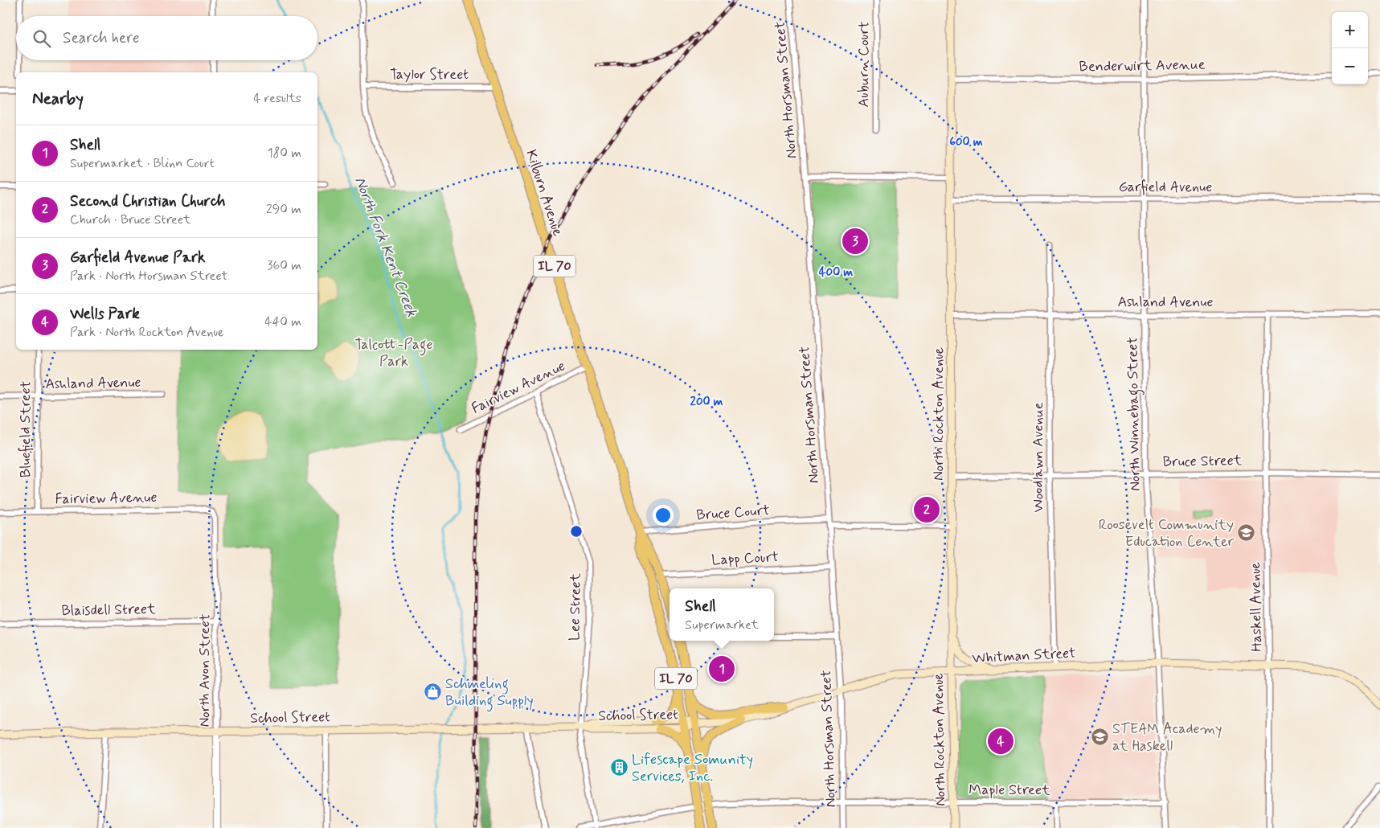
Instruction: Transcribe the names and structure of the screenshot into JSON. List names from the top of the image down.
{
  "streets": {
    "main road": [
      "Kilburn Avenue",
      "IL 70",
      "North Rockton Avenue",
      "Whitman Street",
      "School Street"
    ],
    "street": [
      "Auburn Court",
      "Benderwirt Avenue",
      "Taylor Street",
      "North Horsman Street",
      "Garfield Avenue",
      "Ashland Avenue",
      "Fairview Avenue",
      "North Winnebago Street",
      "Bluefield Street",
      "Woodlawn Avenue",
      "Bruce Street",
      "Bruce Court",
      "Lapp Court",
      "Lee Street",
      "Haskell Avenue",
      "Blaisdell Street",
      "North Avon Street",
      "Maple Street"
    ]
  },
  "crossings": [
    ["Benderwirt Avenue", "North Rockton Avenue"],
    ["Benderwirt Avenue", "North Winnebago Street"],
    ["Taylor Street", "Kilburn Avenue"],
    ["North Horsman Street", "Bruce Court"],
    ["North Horsman Street", "Lapp Court"],
    ["North Horsman Street", "Whitman Street"],
    ["North Horsman Street", "Maple Street"],
    ["Garfield Avenue", "North Rockton Avenue"],
    ["Garfield Avenue", "North Winnebago Street"],
    ["Kilburn Avenue", "Fairview Avenue"],
    ["Kilburn Avenue", "Bruce Court"],
    ["Kilburn Avenue", "Lapp Court"],
    ["Kilburn Avenue", "School Street"],
    ["IL 70", "Whitman Street"],
    ["IL 70", "School Street"],
    ["IL 70", "Maple Street"],
    ["Ashland Avenue", "North Rockton Avenue"],
    ["Ashland Avenue", "North Winnebago Street"],
    ["Ashland Avenue", "Bluefield Street"],
    ["Ashland Avenue", "Woodlawn Avenue"],
    ["Ashland Avenue", "Haskell Avenue"],
    ["Fairview Avenue", "Bluefield Street"],
    ["Fairview Avenue", "Lee Street"],
    ["Fairview Avenue", "North Avon Street"],
    ["North Rockton Avenue", "Bruce Street"],
    ["North Rockton Avenue", "Whitman Street"],
    ["North Rockton Avenue", "Maple Street"],
    ["North Winnebago Street", "Bruce Street"],
    ["North Winnebago Street", "Whitman Street"],
    ["North Winnebago Street", "Maple Street"],
    ["Woodlawn Avenue", "Bruce Street"],
    ["Woodlawn Avenue", "Whitman Street"],
    ["Bruce Street", "Haskell Avenue"],
    ["Lee Street", "School Street"],
    ["Haskell Avenue", "Whitman Street"],
    ["Blaisdell Street", "North Avon Street"],
    ["Whitman Street", "School Street"],
    ["North Avon Street", "School Street"]
  ],
  "water": ["North Fork Kent Creek"],
  "parks": ["Talcott-Page Park"],
  "places": {
    "school or university": ["Roosevelt Community Education Center", "STEAM Academy at Haskell"],
    "shop": ["Schmeling Building Supply"],
    "building": ["Lifescape Somunity Services, Inc."]
  },
  "page": {
    "map_buttons": ["+", "−"],
    "search": "Search here",
    "heading": ["Nearby", "4 results"],
    "list": [
      {
        "mark": "1",
        "name": "Shell",
        "note": "Supermarket · Blinn Court",
        "value": "180 m"
      },
      {
        "mark": "2",
        "name": "Second Christian Church",
        "note": "Church · Bruce Street",
        "value": "290 m"
      },
      {
        "mark": "3",
        "name": "Garfield Avenue Park",
        "note": "Park · North Horsman Street",
        "value": "360 m"
      },
      {
        "mark": "4",
        "name": "Wells Park",
        "note": "Park · North Rockton Avenue",
        "value": "440 m"
      }
    ],
    "pins": [
      "3",
      "2",
      "1",
      "4"
    ],
    "popup": ["Shell", "Supermarket"]
  },
  "rings": ["600 m", "400 m", "200 m"]
}
